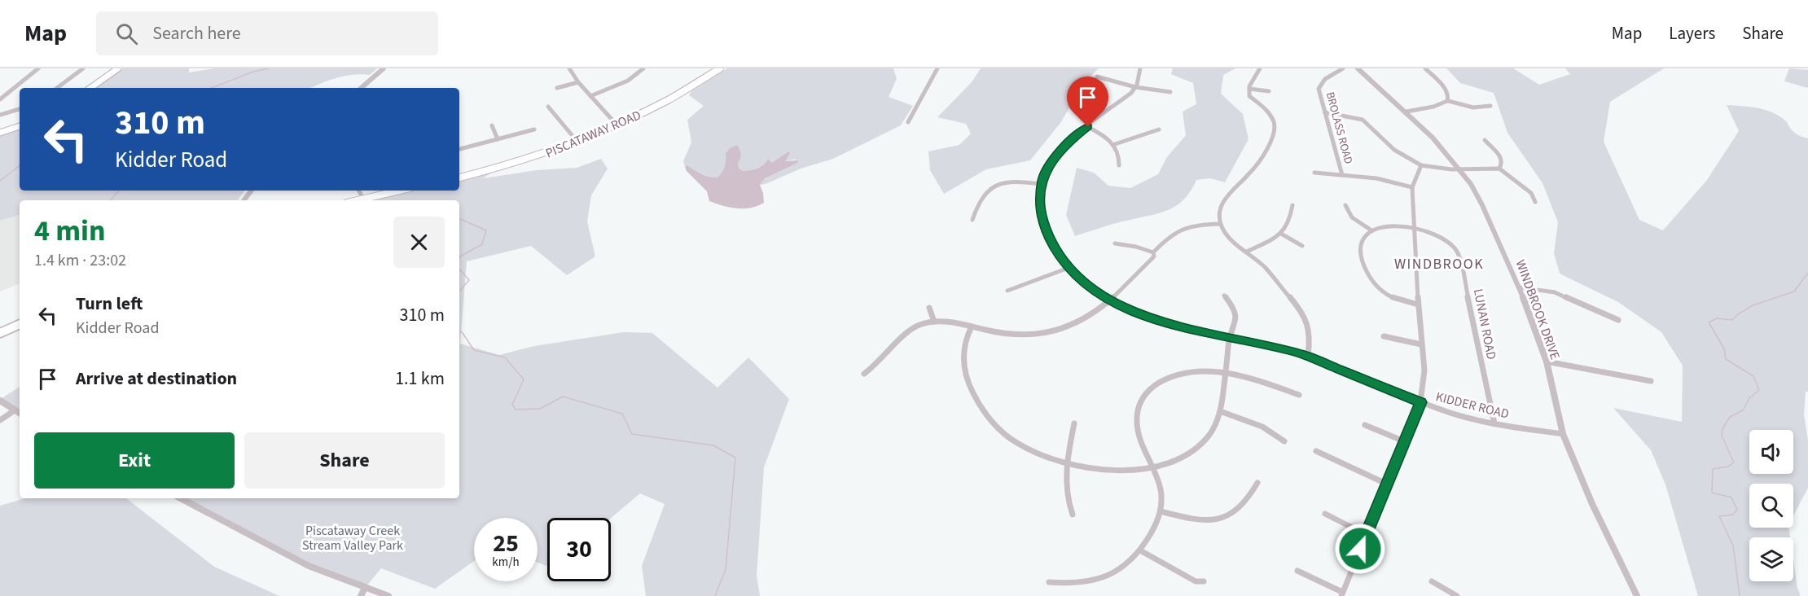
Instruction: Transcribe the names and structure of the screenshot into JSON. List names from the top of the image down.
{
  "streets": {
    "main road": ["PISCATAWAY ROAD"],
    "street": [
      "BROLASS ROAD",
      "WINDBROOK DRIVE",
      "LUNAN ROAD",
      "KIDDER ROAD"
    ]
  },
  "crossings": [
    ["WINDBROOK DRIVE", "KIDDER ROAD"],
    ["LUNAN ROAD", "KIDDER ROAD"]
  ],
  "districts": ["WINDBROOK"],
  "parks": ["Piscataway Creek Stream Valley Park"],
  "page": {
    "header": "Map",
    "search": "Search here",
    "nav": ["Map", "Layers", "Share"],
    "turn": ["310 m", "Kidder Road"],
    "heading": ["4 min", "1.4 km · 23:02"],
    "list": [
      {
        "name": "Turn left",
        "note": "Kidder Road",
        "value": "310 m"
      },
      {
        "name": "Arrive at destination",
        "value": "1.1 km"
      }
    ],
    "buttons": ["Exit", "Share"],
    "speed": "25 km/h",
    "limit": "30"
  }
}
